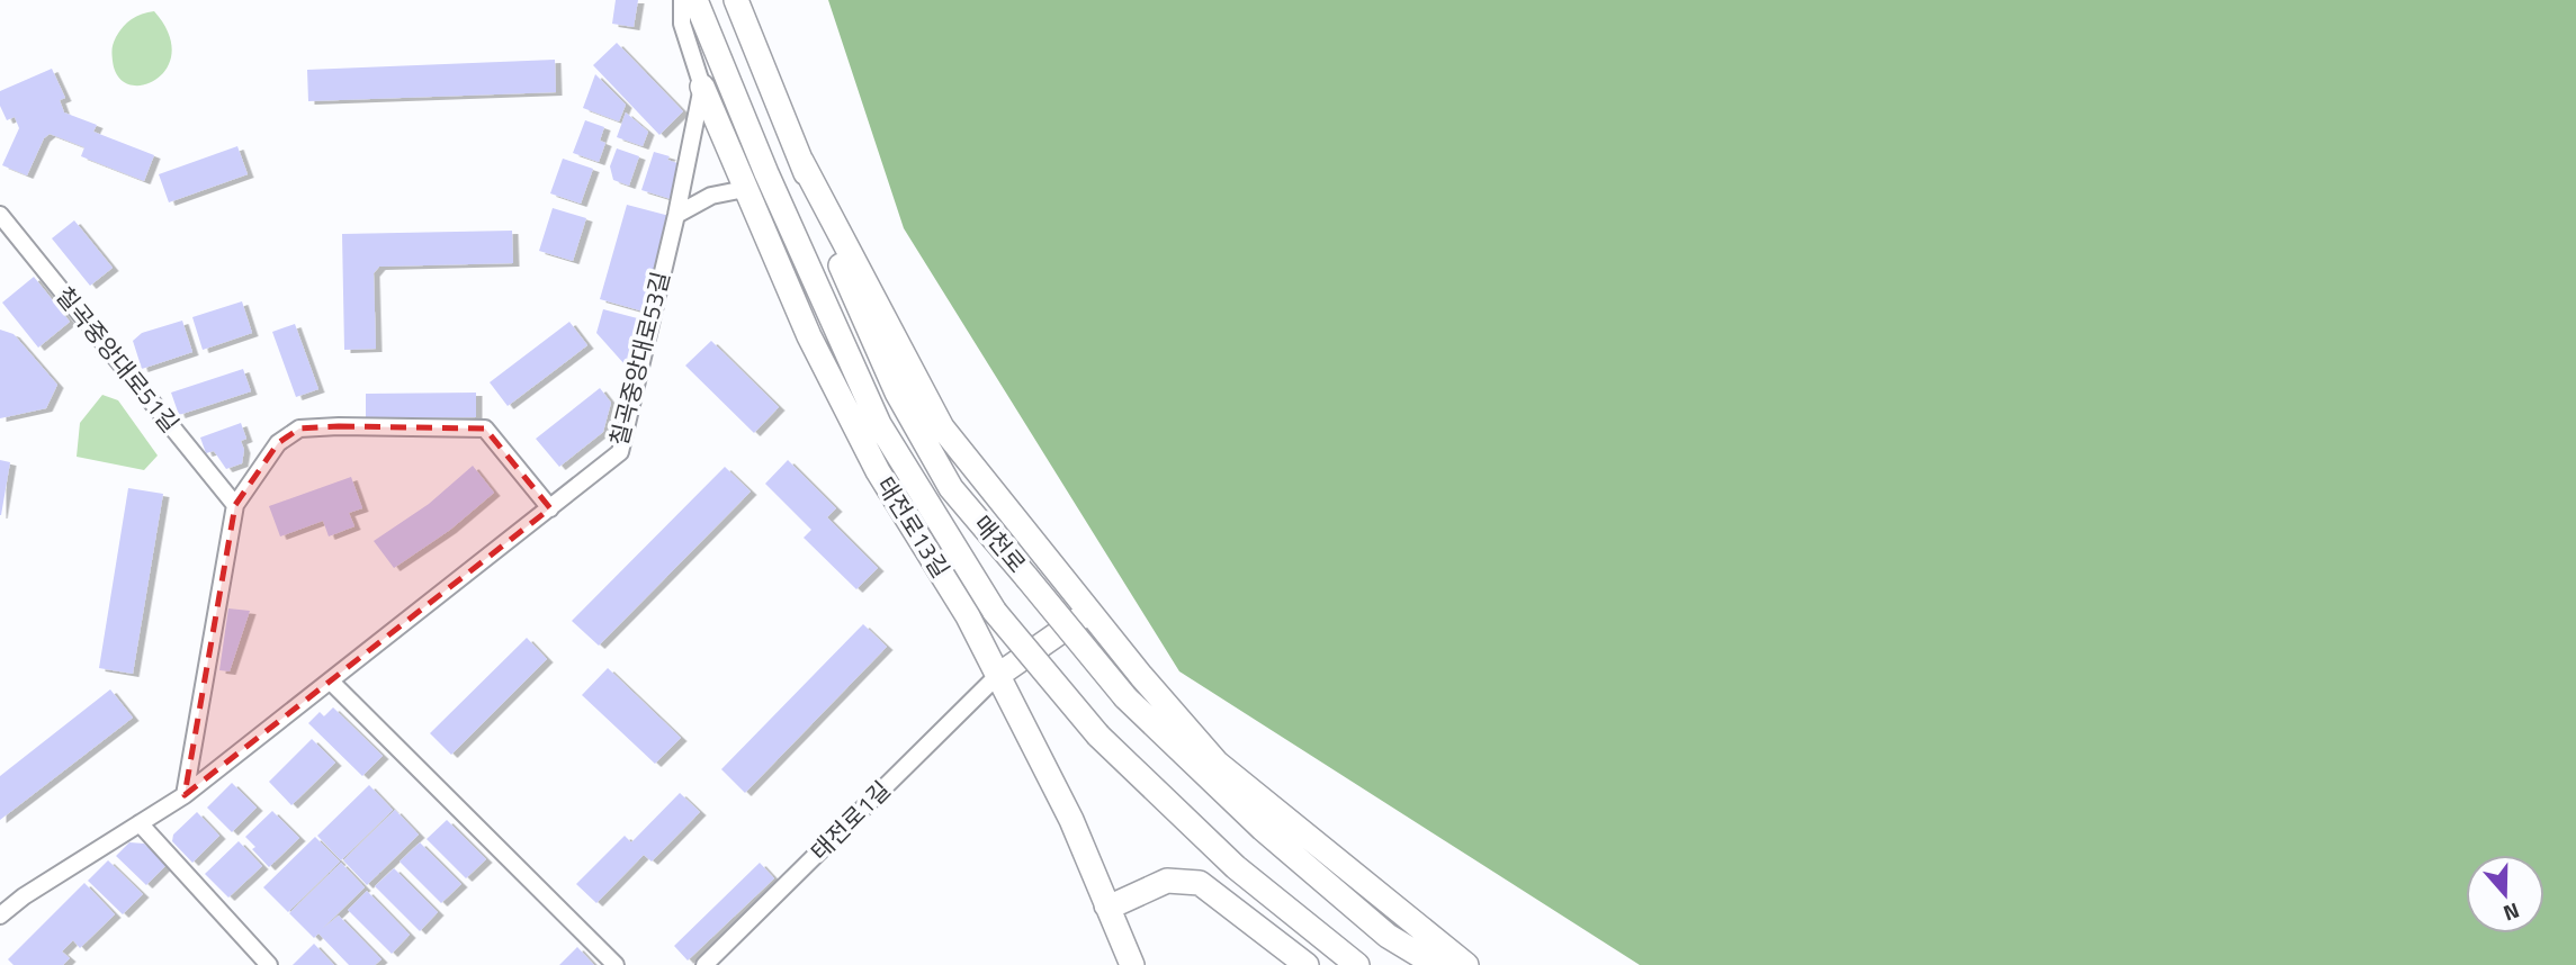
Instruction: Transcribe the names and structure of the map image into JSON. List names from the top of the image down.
{
  "streets": {
    "main road": ["태전로13길", "매천로"],
    "street": ["칠곡중앙대로53길", "칠곡중앙대로51길", "태전로1길"]
  },
  "crossings": [
    ["칠곡중앙대로53길", "태전로13길"],
    ["태전로13길", "태전로1길"]
  ],
  "north": "bottom"
}
